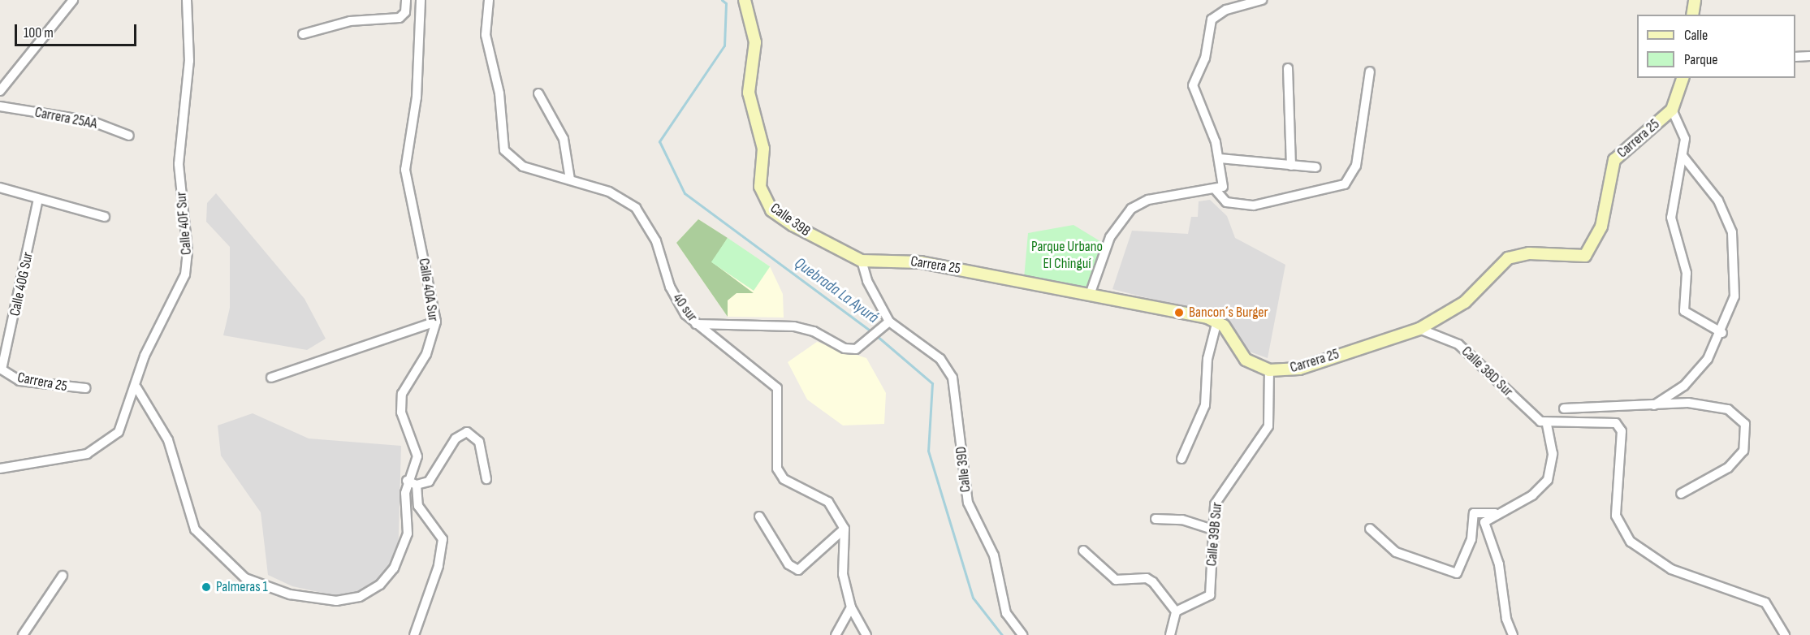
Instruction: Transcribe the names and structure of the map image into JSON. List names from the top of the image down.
{
  "streets": {
    "street": [
      "Carrera 25AA",
      "Carrera 25",
      "Calle 39B",
      "Calle 40F Sur",
      "Calle 40G Sur",
      "Calle 40A Sur",
      "40 sur",
      "Calle 38D Sur",
      "Calle 39D",
      "Calle 39B Sur"
    ]
  },
  "crossings": [
    ["Carrera 25", "Calle 39B"],
    ["Carrera 25", "Calle 40G Sur"],
    ["Carrera 25", "Calle 38D Sur"],
    ["Carrera 25", "Calle 39B Sur"],
    ["Calle 40F Sur", "Calle 40A Sur"]
  ],
  "water": ["Quebrada La Ayurá"],
  "parks": ["Parque Urbano El Chinguí"],
  "places": ["Bancon´s Burger", "Palmeras 1"],
  "legend": ["Calle", "Parque"],
  "scale_bar": "100 m"
}
